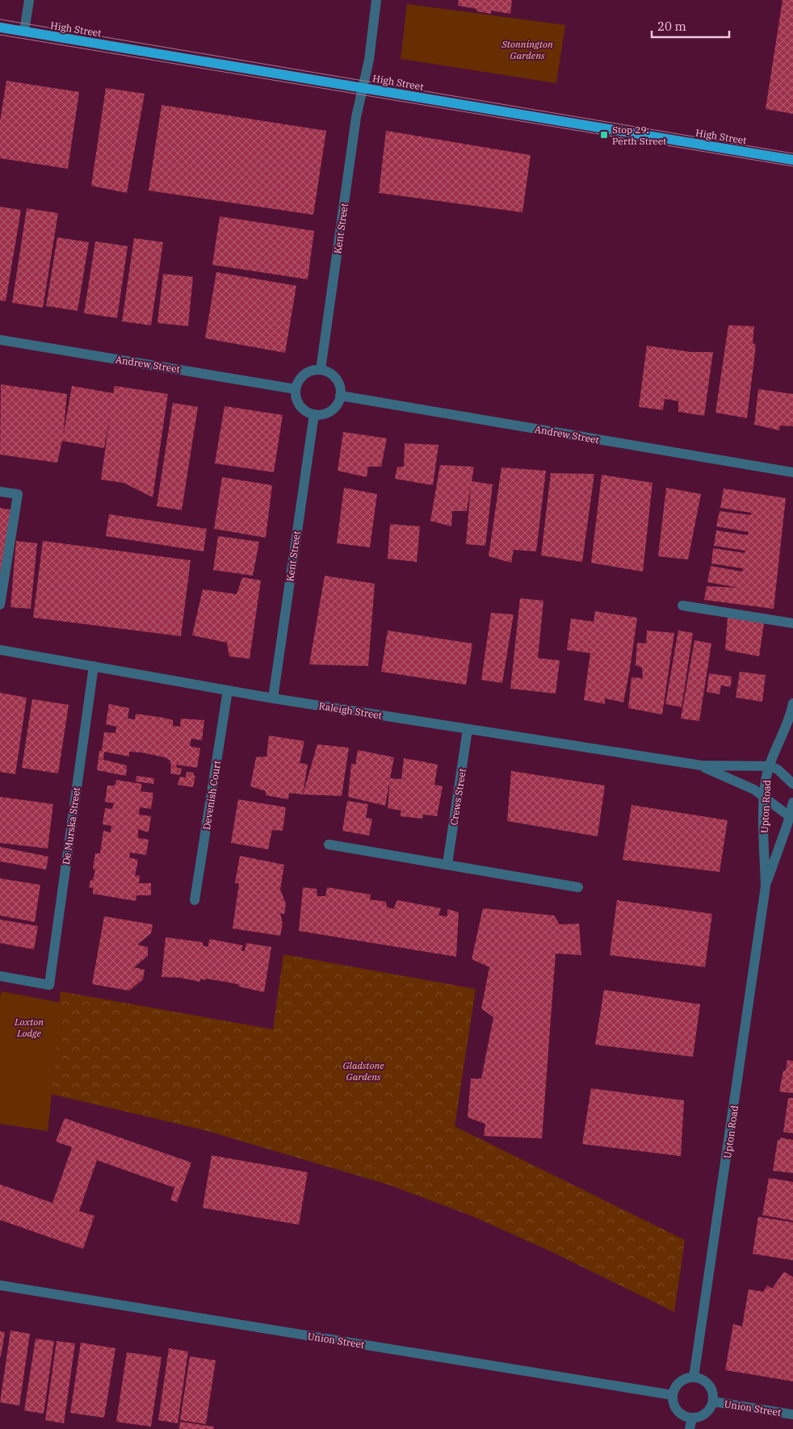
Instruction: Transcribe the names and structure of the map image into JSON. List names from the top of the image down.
{
  "streets": {
    "main road": ["High Street"],
    "street": [
      "Kent Street",
      "Andrew Street",
      "Raleigh Street",
      "Devenish Court",
      "Crews Street",
      "Upton Road",
      "De Murska Street",
      "Union Street"
    ]
  },
  "crossings": [
    ["High Street", "Kent Street"],
    ["Kent Street", "Andrew Street"],
    ["Kent Street", "Raleigh Street"],
    ["Raleigh Street", "Devenish Court"],
    ["Raleigh Street", "Crews Street"],
    ["Raleigh Street", "Upton Road"],
    ["Raleigh Street", "De Murska Street"],
    ["Upton Road", "Union Street"]
  ],
  "parks": ["Stonnington Gardens", "Loxton Lodge", "Gladstone Gardens"],
  "places": {
    "transit": ["Stop 29: Perth Street"]
  },
  "scale_bar": "20 m"
}
